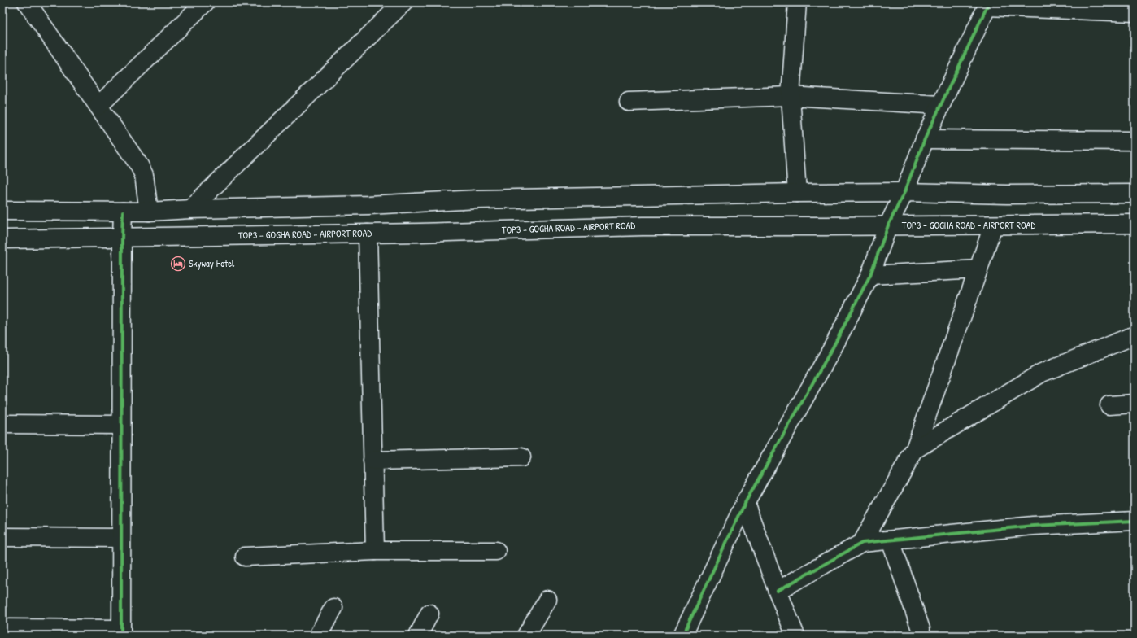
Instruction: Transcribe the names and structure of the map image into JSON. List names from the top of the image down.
{
  "streets": {
    "street": ["TOP3 - GOGHA ROAD - AIRPORT ROAD"]
  },
  "places": {
    "hotel": ["Skyway Hotel"]
  }
}
